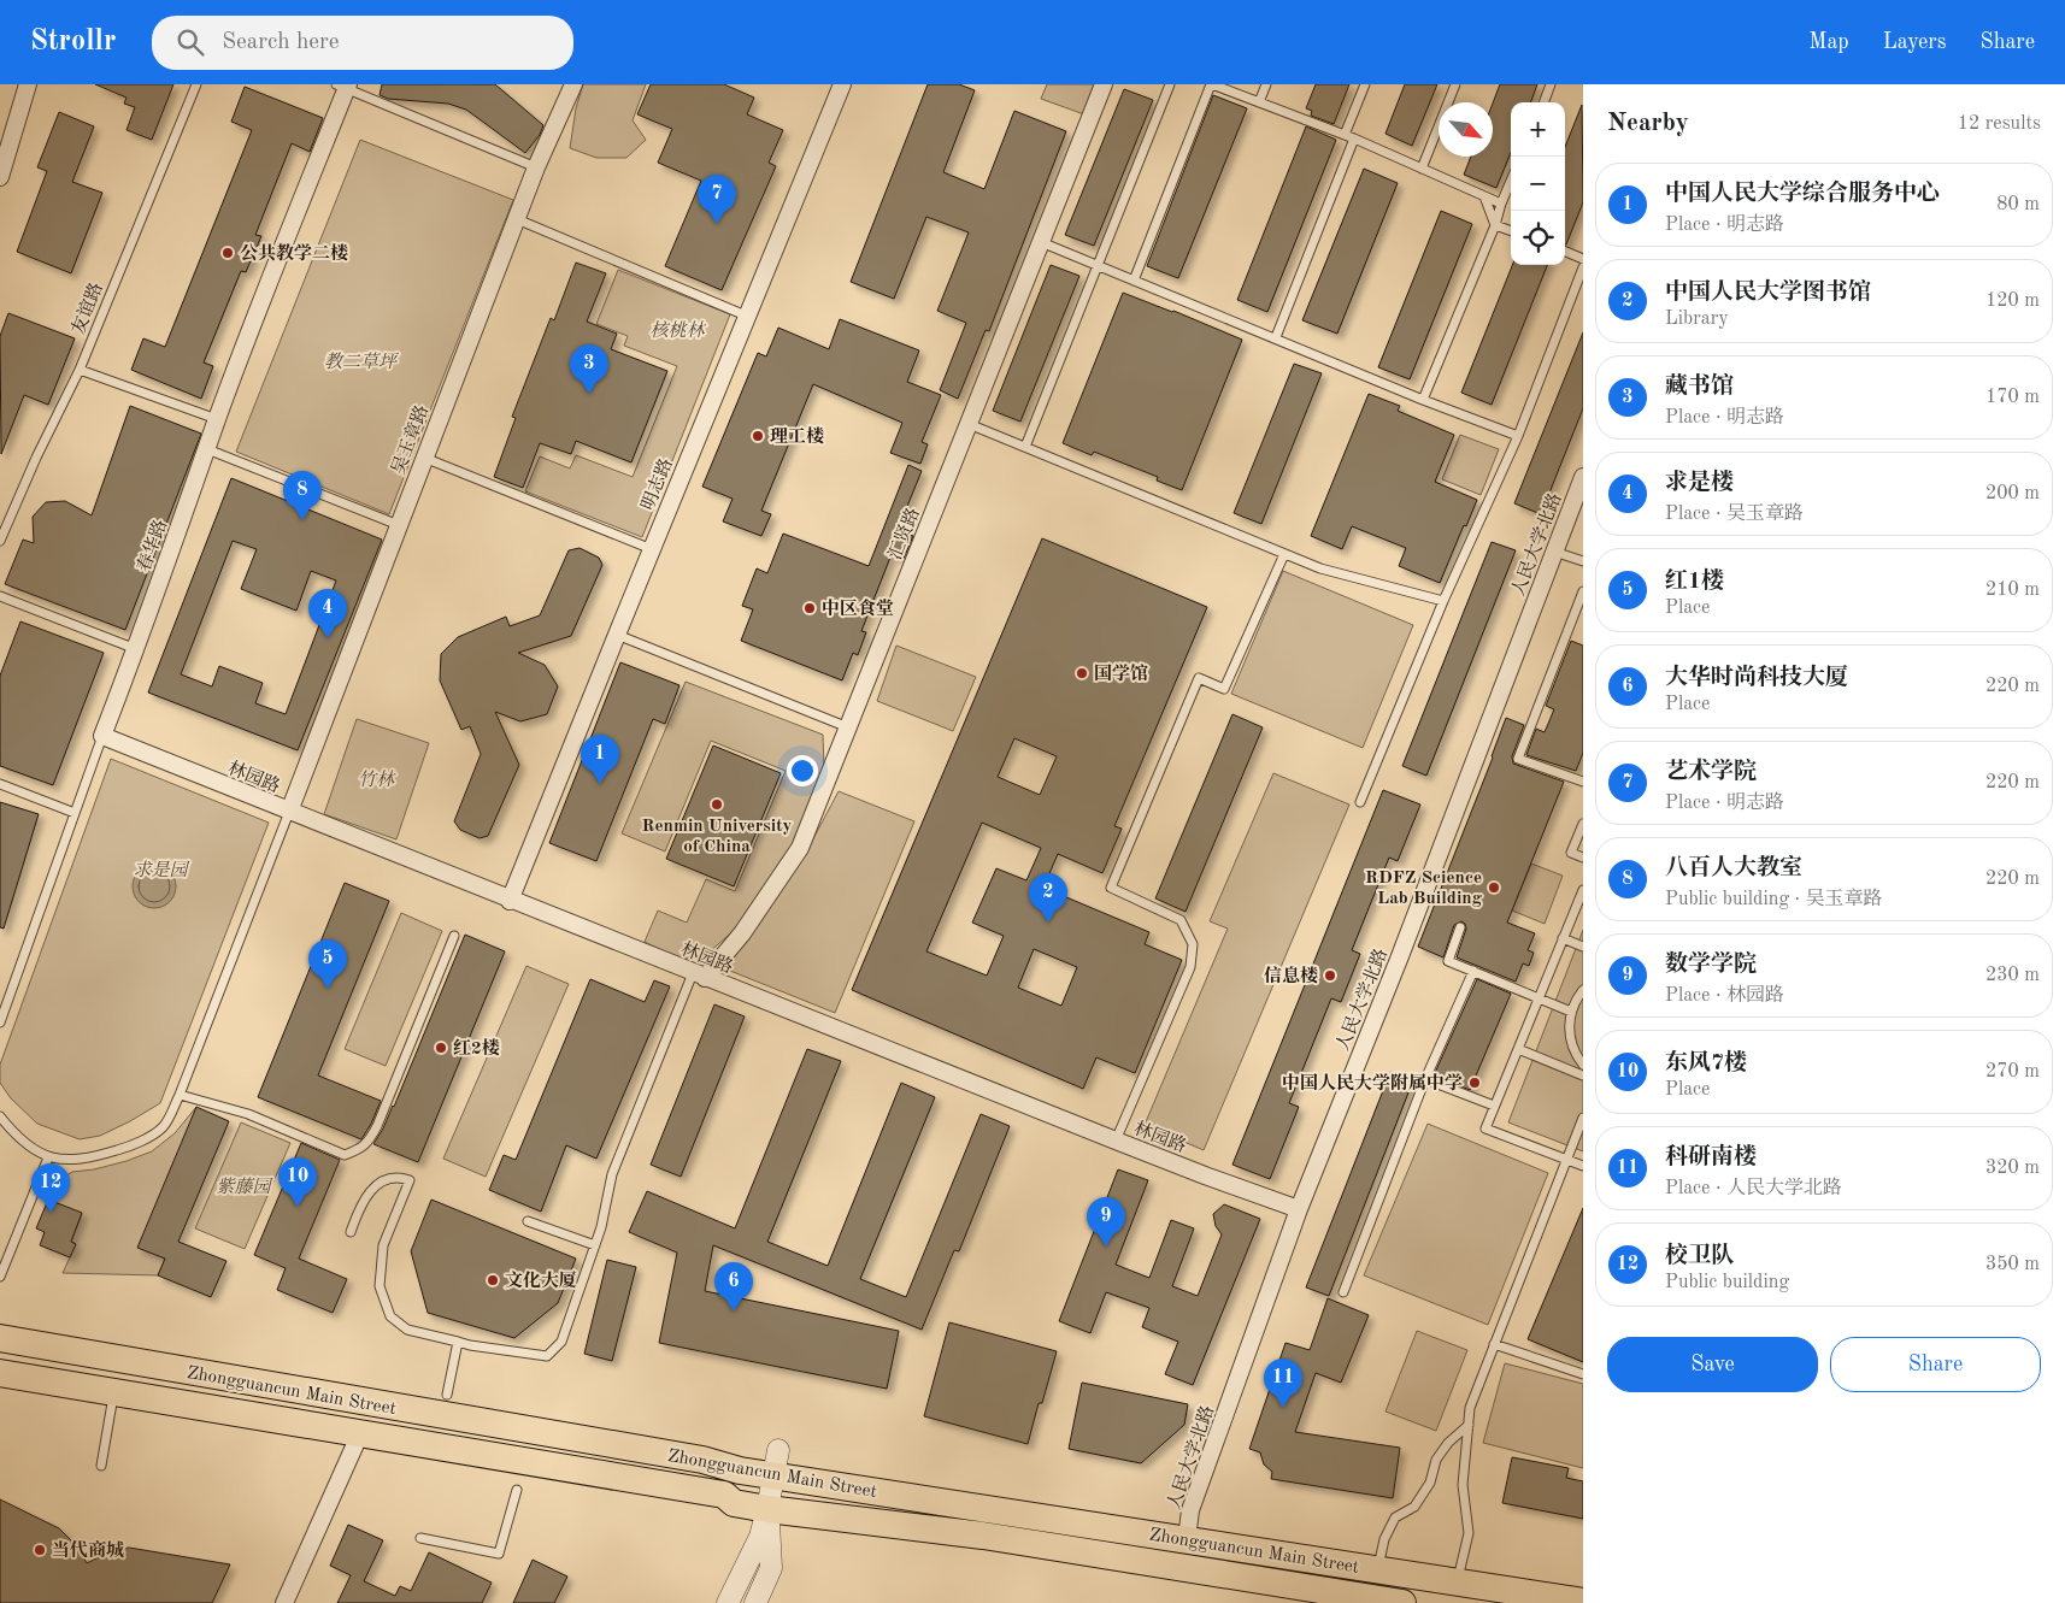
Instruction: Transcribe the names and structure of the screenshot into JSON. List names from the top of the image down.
{
  "streets": {
    "main road": ["Zhongguancun Main Street"],
    "street": [
      "吴玉章路",
      "明志路",
      "汇贤路",
      "人民大学北路",
      "春华路",
      "林园路"
    ],
    "lane": ["友谊路"]
  },
  "crossings": [
    ["吴玉章路", "林园路"],
    ["明志路", "林园路"],
    ["汇贤路", "林园路"],
    ["人民大学北路", "林园路"],
    ["人民大学北路", "Zhongguancun Main Street"],
    ["春华路", "林园路"]
  ],
  "parks": [
    "核桃林",
    "教二草坪",
    "竹林",
    "求是园",
    "紫藤园"
  ],
  "places": [
    "公共教学二楼",
    "理工楼",
    "中区食堂",
    "国学馆",
    "Renmin University of China",
    "RDFZ Science Lab Building",
    "信息楼",
    "红2楼",
    "中国人民大学附属中学",
    "文化大厦",
    "当代商城"
  ],
  "north": "bottom right",
  "page": {
    "header": "Strollr",
    "search": "Search here",
    "nav": ["Map", "Layers", "Share"],
    "heading": ["Nearby", "12 results"],
    "map_buttons": ["+", "−"],
    "list": [
      {
        "mark": "1",
        "name": "中国人民大学综合服务中心",
        "note": "Place · 明志路",
        "value": "80 m"
      },
      {
        "mark": "2",
        "name": "中国人民大学图书馆",
        "note": "Library",
        "value": "120 m"
      },
      {
        "mark": "3",
        "name": "藏书馆",
        "note": "Place · 明志路",
        "value": "170 m"
      },
      {
        "mark": "4",
        "name": "求是楼",
        "note": "Place · 吴玉章路",
        "value": "200 m"
      },
      {
        "mark": "5",
        "name": "红1楼",
        "note": "Place",
        "value": "210 m"
      },
      {
        "mark": "6",
        "name": "大华时尚科技大厦",
        "note": "Place",
        "value": "220 m"
      },
      {
        "mark": "7",
        "name": "艺术学院",
        "note": "Place · 明志路",
        "value": "220 m"
      },
      {
        "mark": "8",
        "name": "八百人大教室",
        "note": "Public building · 吴玉章路",
        "value": "220 m"
      },
      {
        "mark": "9",
        "name": "数学学院",
        "note": "Place · 林园路",
        "value": "230 m"
      },
      {
        "mark": "10",
        "name": "东风7楼",
        "note": "Place",
        "value": "270 m"
      },
      {
        "mark": "11",
        "name": "科研南楼",
        "note": "Place · 人民大学北路",
        "value": "320 m"
      },
      {
        "mark": "12",
        "name": "校卫队",
        "note": "Public building",
        "value": "350 m"
      }
    ],
    "pins": [
      "7",
      "3",
      "8",
      "4",
      "1",
      "2",
      "5",
      "10",
      "12",
      "9",
      "6",
      "11"
    ],
    "buttons": ["Save", "Share"]
  }
}
